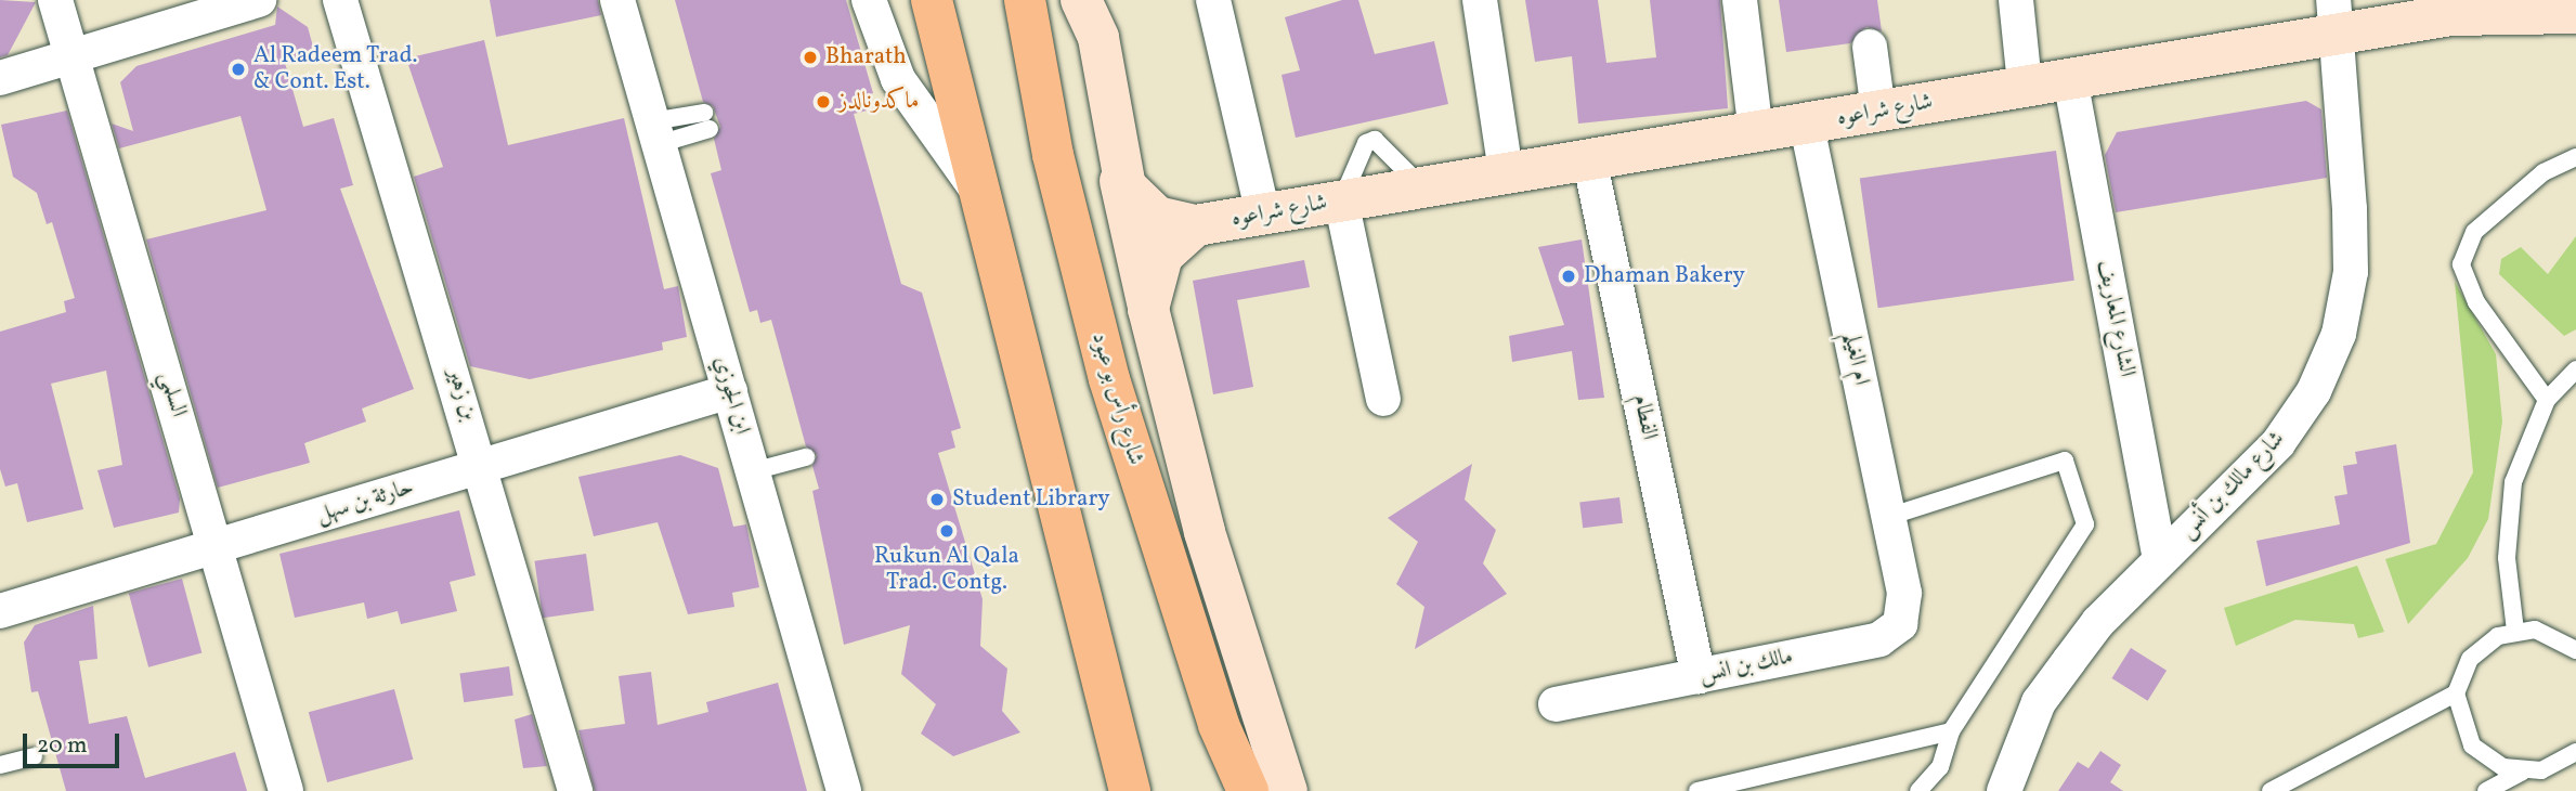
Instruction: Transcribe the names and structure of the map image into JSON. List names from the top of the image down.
{
  "streets": {
    "main road": ["شارع رأس بو عبود"],
    "street": [
      "شارع شراعوه",
      "الشارع المعاريف",
      "ام الغيلم",
      "السلمي",
      "بن زهير",
      "ابن الجوزي",
      "الفطام",
      "شارع مالك بن أنس",
      "حارثة بن سهل",
      "مالك بن انس"
    ]
  },
  "crossings": [
    ["شارع شراعوه", "الشارع المعاريف"],
    ["شارع شراعوه", "ام الغيلم"],
    ["شارع شراعوه", "الفطام"],
    ["شارع شراعوه", "شارع مالك بن أنس"],
    ["الشارع المعاريف", "شارع مالك بن أنس"],
    ["ام الغيلم", "مالك بن انس"],
    ["السلمي", "حارثة بن سهل"],
    ["بن زهير", "حارثة بن سهل"],
    ["ابن الجوزي", "حارثة بن سهل"],
    ["الفطام", "مالك بن انس"]
  ],
  "places": [
    "Bharath",
    "Al Radeem Trad. & Cont. Est.",
    "ماكدونالدز",
    "Dhaman Bakery",
    "Student Library",
    "Rukun Al Qala Trad. Contg."
  ],
  "scale_bar": "20 m"
}
